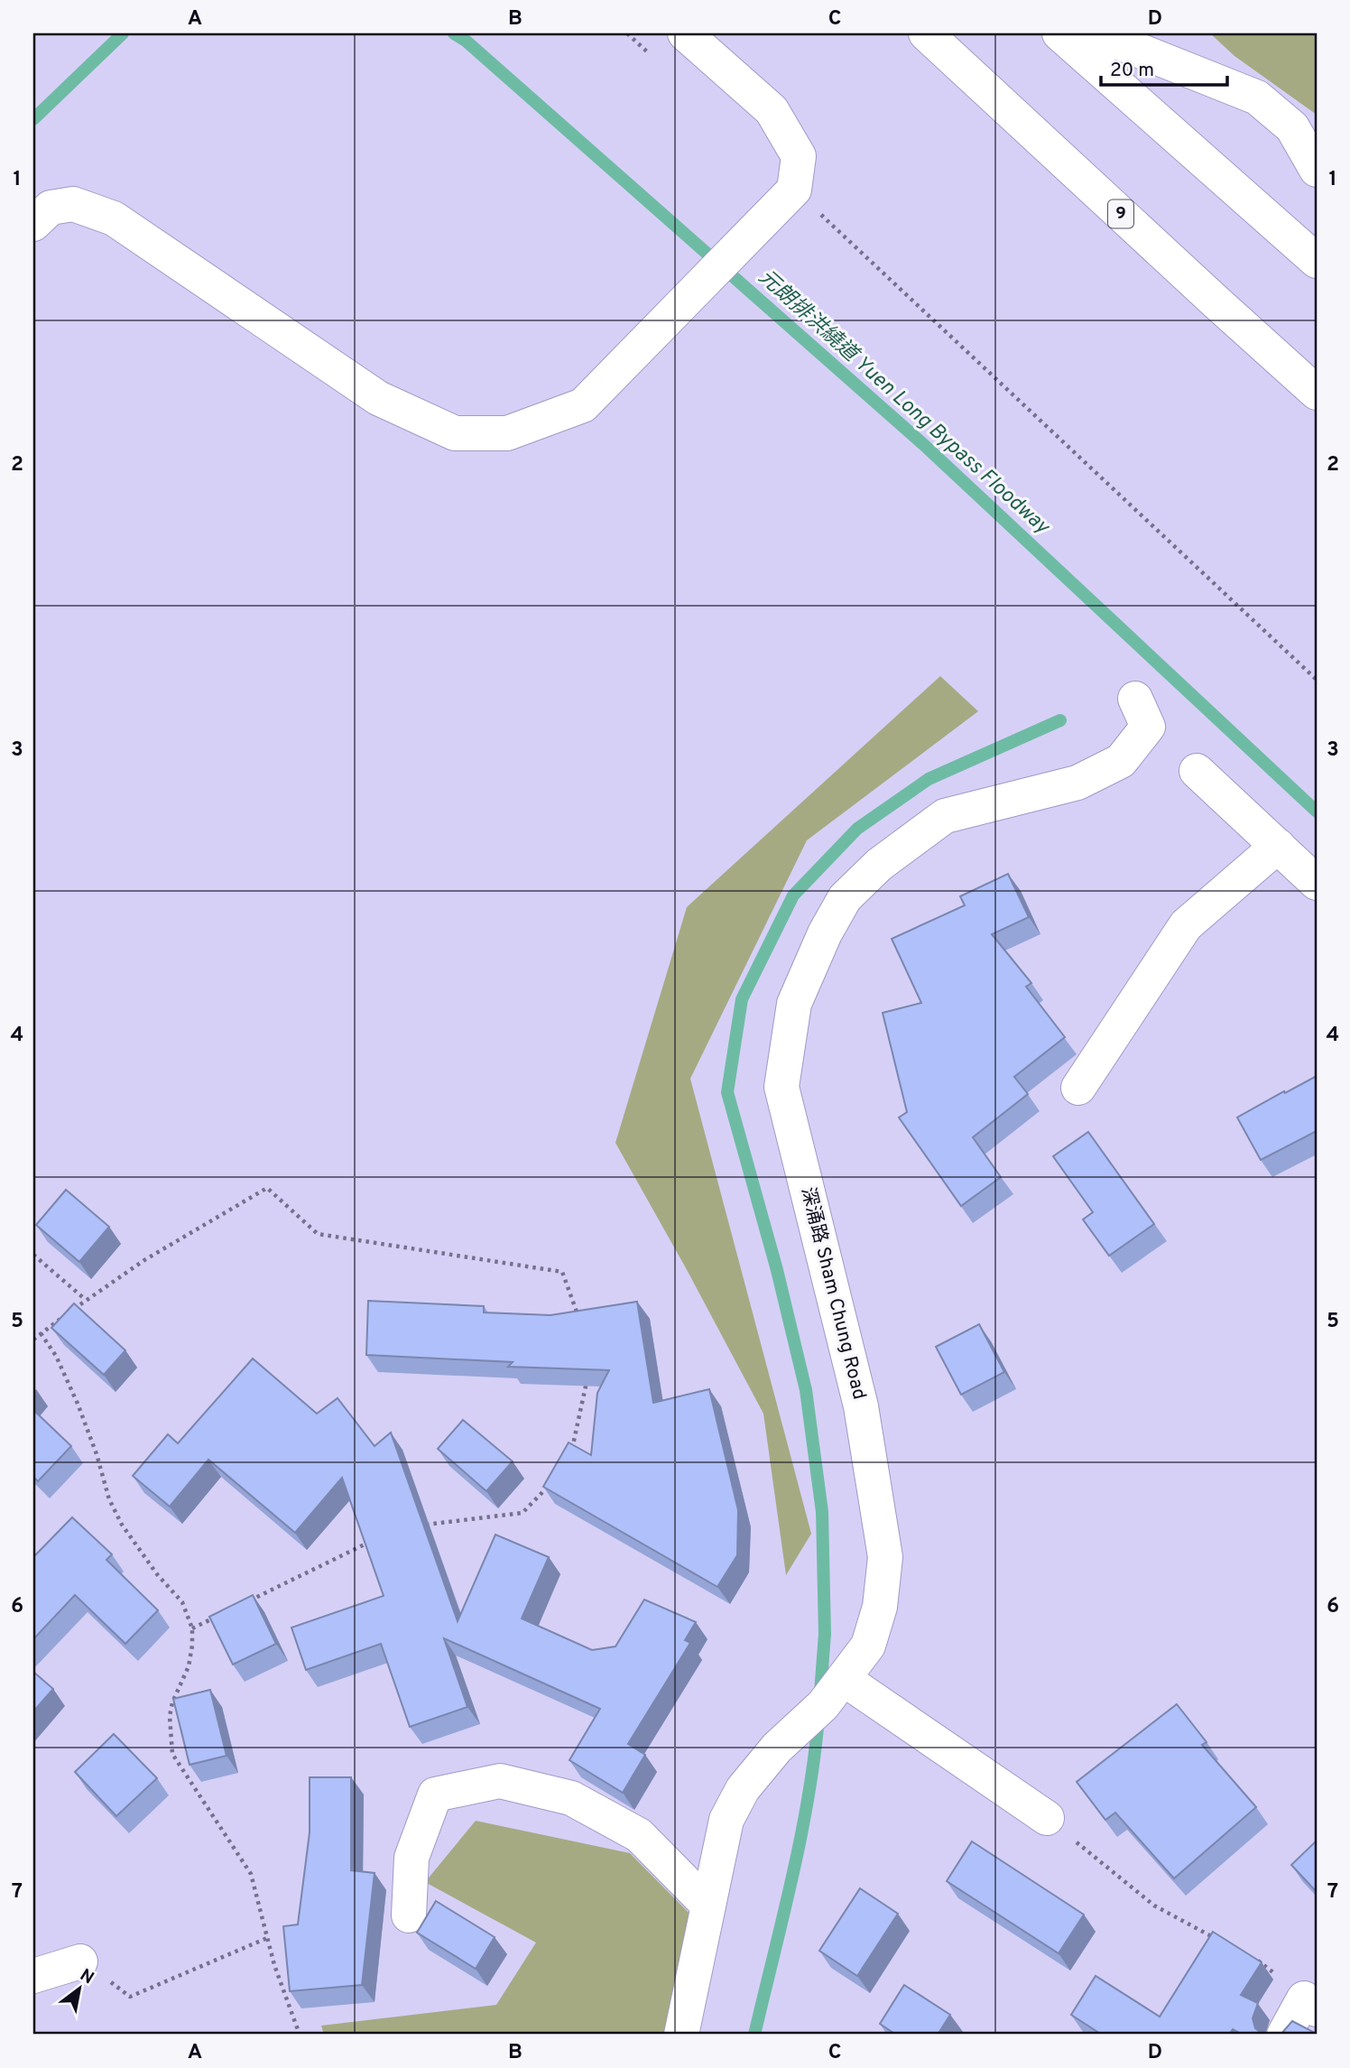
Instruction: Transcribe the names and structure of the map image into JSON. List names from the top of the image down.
{
  "streets": {
    "main road": ["9", "深涌路 Sham Chung Road"]
  },
  "water": ["元朗排洪繞道 Yuen Long Bypass Floodway"],
  "scale_bar": "20 m",
  "north": "top right",
  "grid": {
    "columns": [
      "A",
      "B",
      "C",
      "D"
    ],
    "rows": [
      "1",
      "2",
      "3",
      "4",
      "5",
      "6",
      "7"
    ]
  }
}
